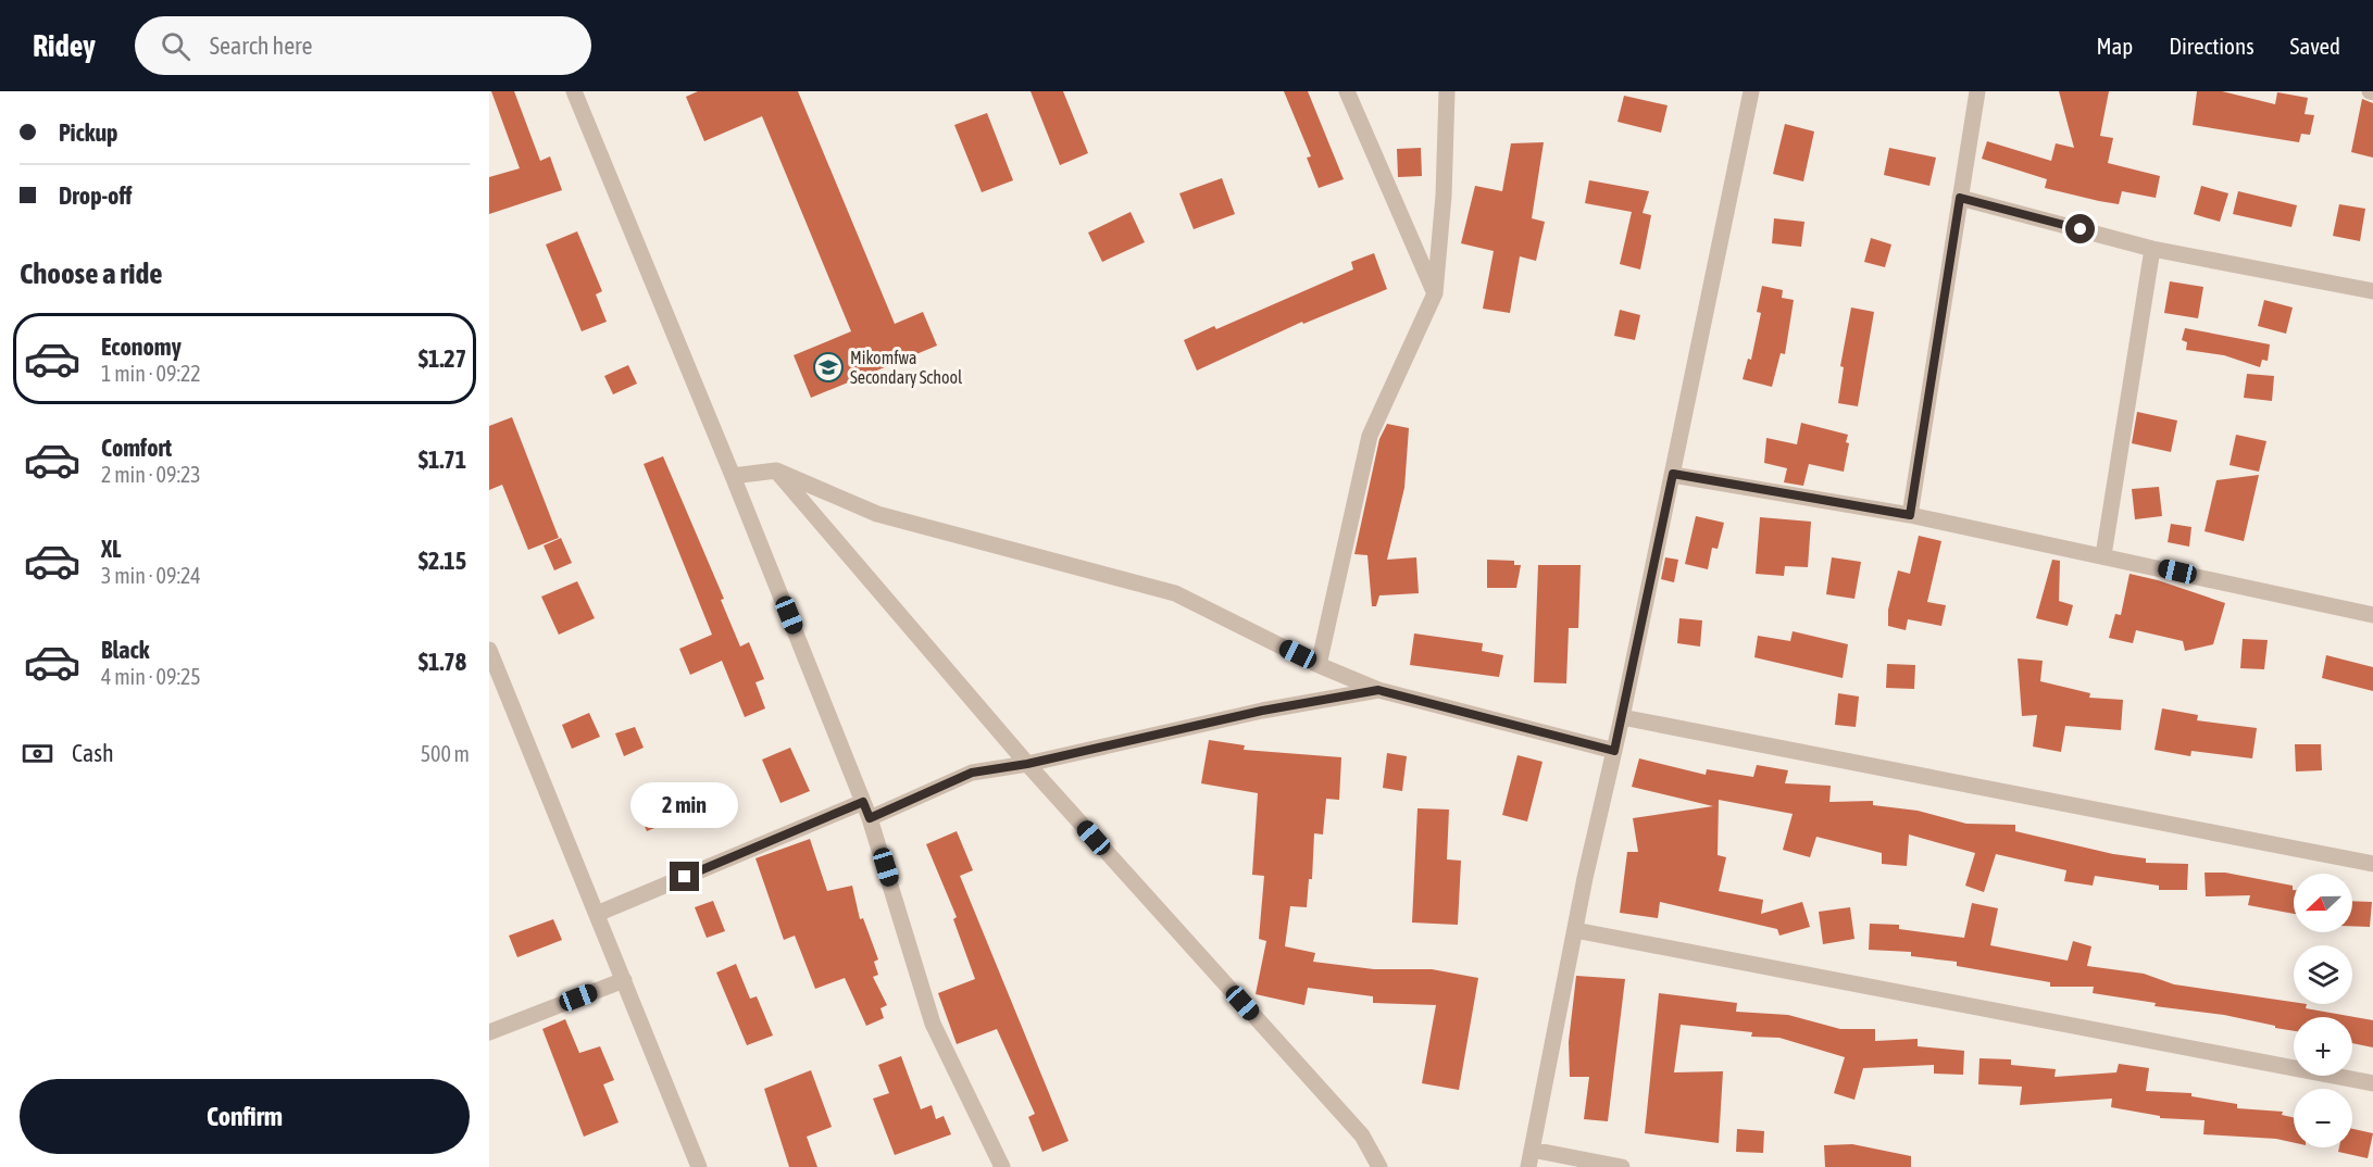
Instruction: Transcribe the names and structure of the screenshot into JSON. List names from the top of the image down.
{
  "places": {
    "school or university": ["Mikomfwa Secondary School"]
  },
  "north": "left",
  "page": {
    "header": "Ridey",
    "search": "Search here",
    "nav": ["Map", "Directions", "Saved"],
    "banner": ["Pickup", "Drop-off"],
    "heading": "Choose a ride",
    "list": [
      {
        "name": "Economy",
        "note": "1 min · 09:22",
        "value": "$1.27"
      },
      {
        "name": "Comfort",
        "note": "2 min · 09:23",
        "value": "$1.71"
      },
      {
        "name": "XL",
        "note": "3 min · 09:24",
        "value": "$2.15"
      },
      {
        "name": "Black",
        "note": "4 min · 09:25",
        "value": "$1.78"
      }
    ],
    "pay": ["Cash", "500 m"],
    "bubble": "2 min",
    "map_buttons": ["+", "−"],
    "buttons": "Confirm"
  }
}
